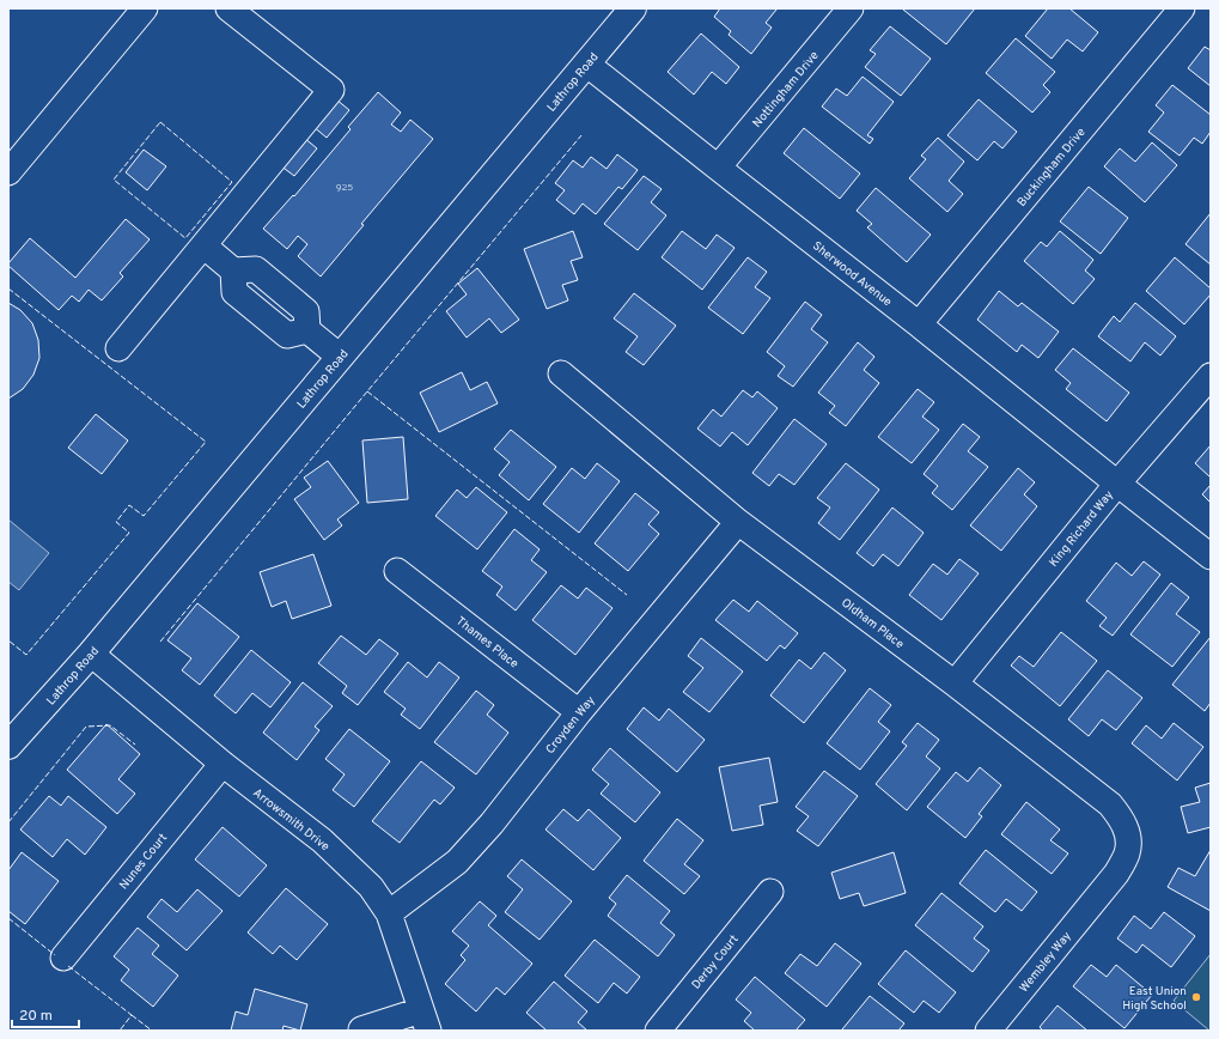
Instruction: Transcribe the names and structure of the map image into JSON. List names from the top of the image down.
{
  "streets": {
    "main road": ["Lathrop Road"],
    "street": [
      "Nottingham Drive",
      "Buckingham Drive",
      "Sherwood Avenue",
      "King Richard Way",
      "Oldham Place",
      "Thames Place",
      "Croyden Way",
      "Arrowsmith Drive",
      "Nunes Court",
      "Derby Court",
      "Wembley Way"
    ]
  },
  "crossings": [
    ["Lathrop Road", "Sherwood Avenue"],
    ["Lathrop Road", "Arrowsmith Drive"],
    ["Nottingham Drive", "Sherwood Avenue"],
    ["Buckingham Drive", "Sherwood Avenue"],
    ["Sherwood Avenue", "King Richard Way"],
    ["King Richard Way", "Oldham Place"],
    ["Oldham Place", "Croyden Way"],
    ["Oldham Place", "Wembley Way"],
    ["Thames Place", "Croyden Way"],
    ["Croyden Way", "Arrowsmith Drive"],
    ["Arrowsmith Drive", "Nunes Court"]
  ],
  "places": ["East Union High School"],
  "house_numbers": ["925"],
  "scale_bar": "20 m"
}
